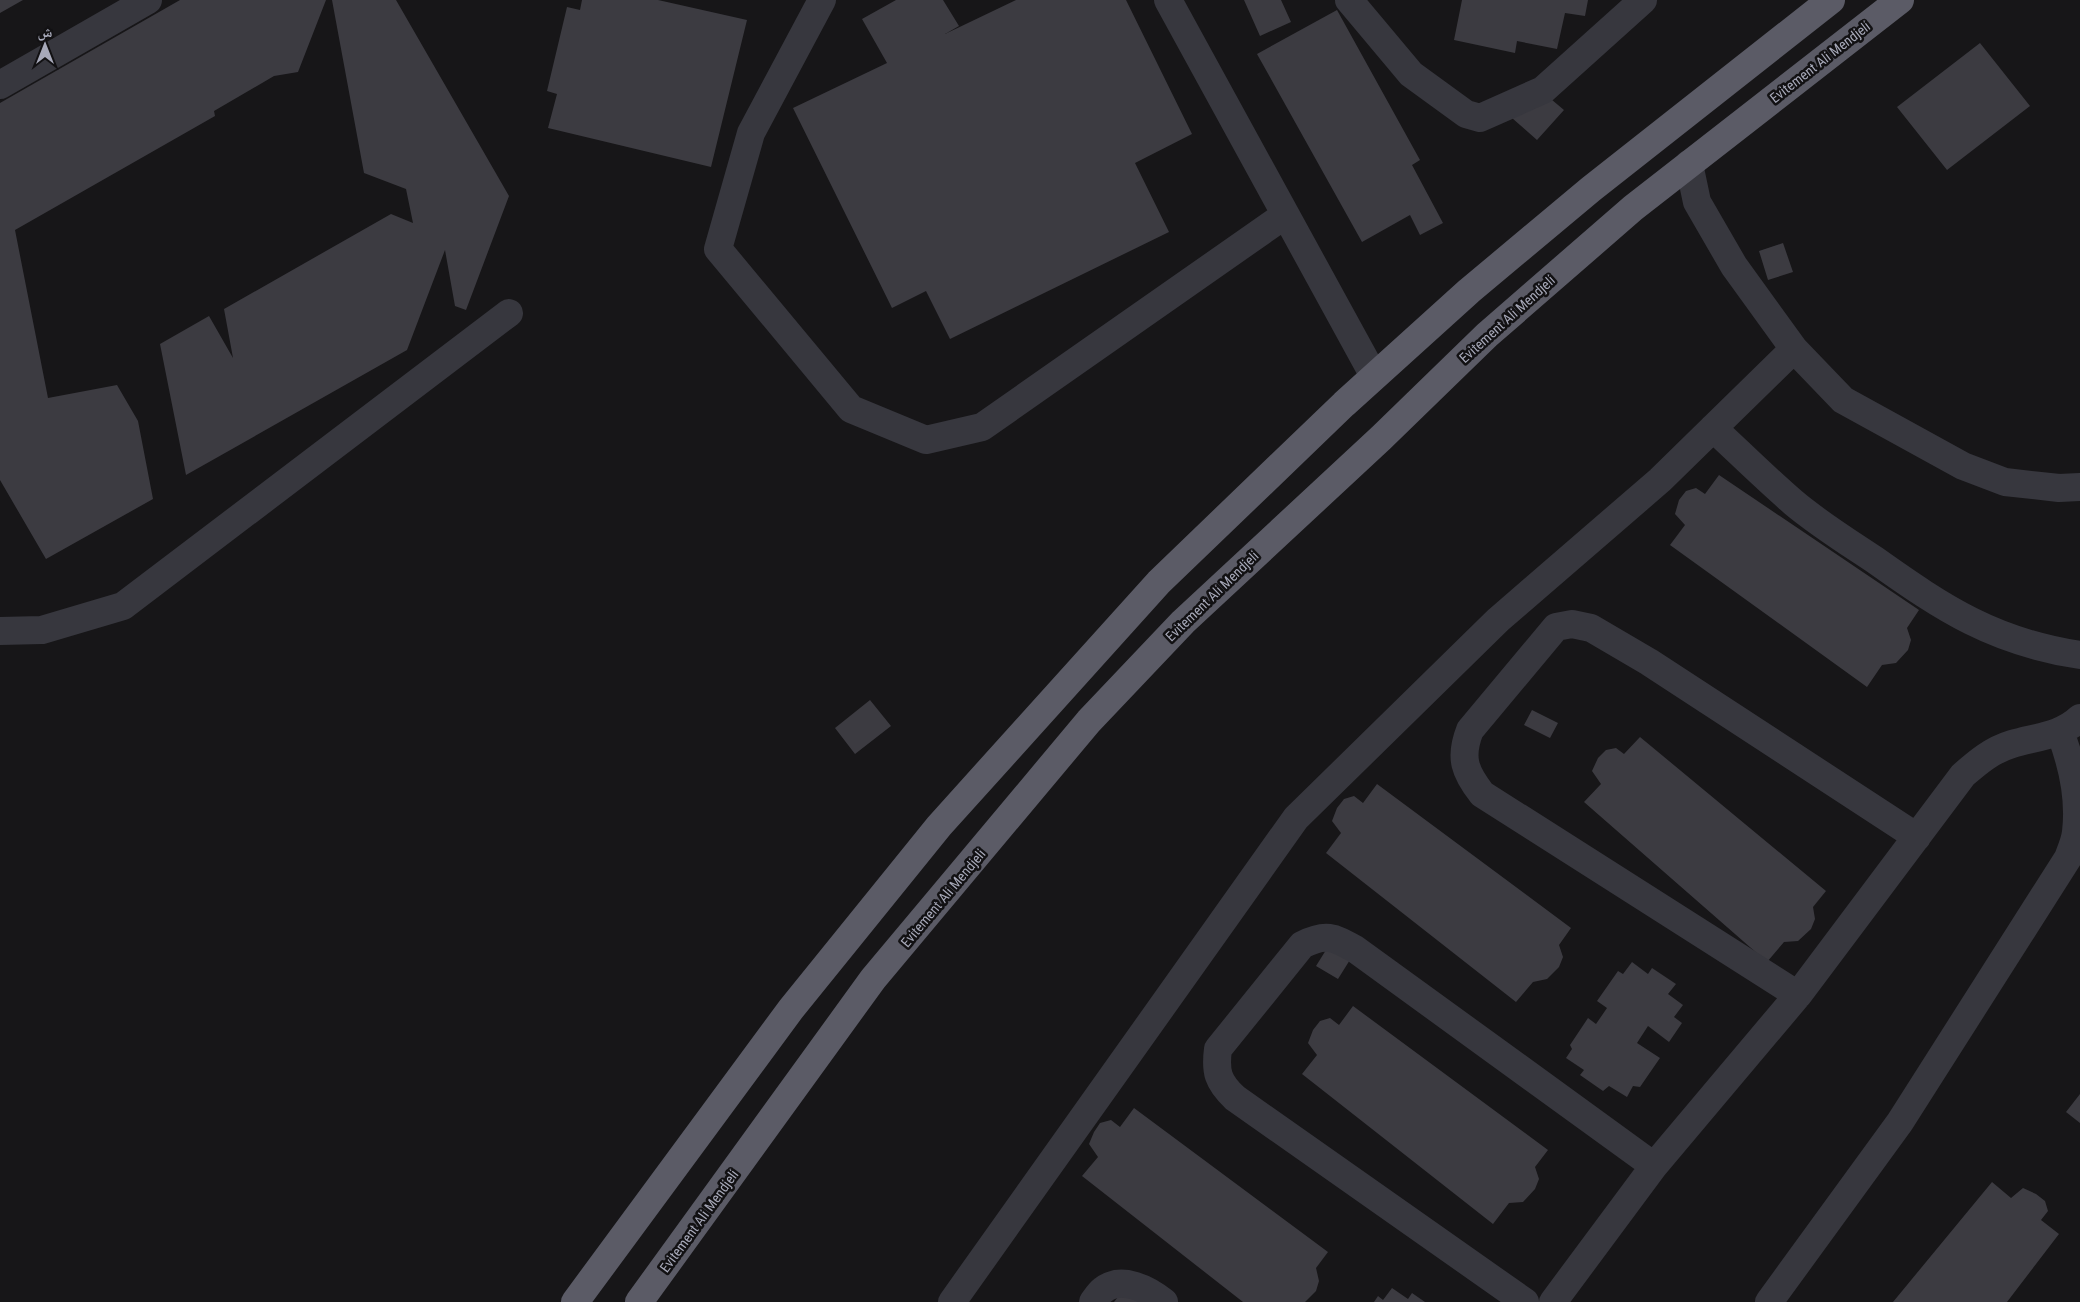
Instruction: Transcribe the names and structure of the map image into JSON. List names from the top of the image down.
{
  "streets": {
    "highway": ["Evitement Ali Mendjeli"]
  },
  "north": "top"
}
